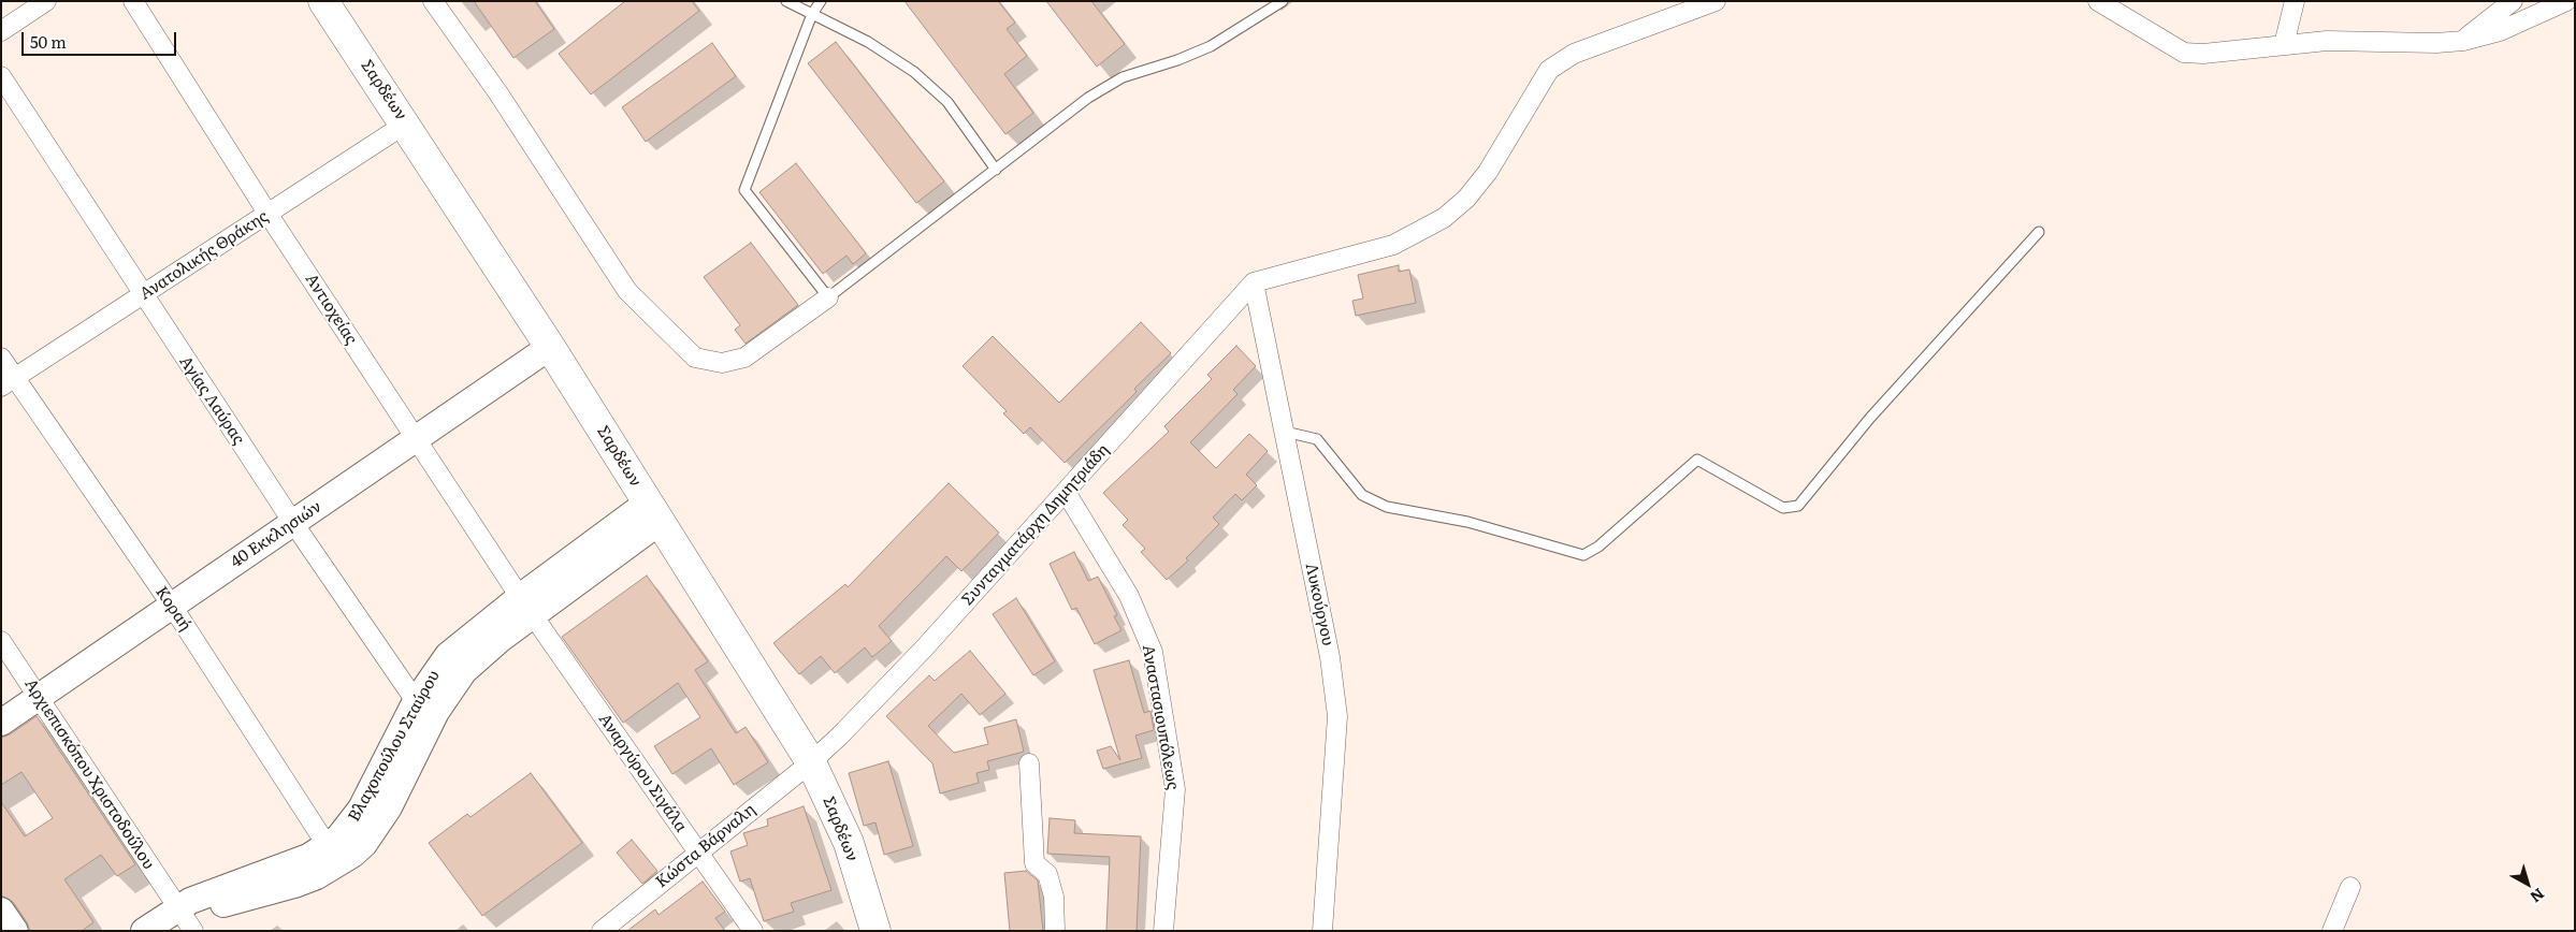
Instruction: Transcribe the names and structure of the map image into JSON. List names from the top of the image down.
{
  "streets": {
    "main road": ["Σαρδέων"],
    "street": [
      "Ανατολικής Θράκης",
      "Αντιοχείας",
      "Αγίας Λαύρας",
      "Συνταγματάρχη Δημητριάδη",
      "40 Εκκλησιών",
      "Λυκούργου",
      "Κοραή",
      "Αναστασιουπόλεως",
      "Βλαχοπούλου Σταύρου",
      "Αναργύρου Σιγάλα",
      "Αρχιεπισκόπου Χριστοδούλου",
      "Κώστα Βάρναλη"
    ]
  },
  "crossings": [
    ["Σαρδέων", "Ανατολικής Θράκης"],
    ["Σαρδέων", "Συνταγματάρχη Δημητριάδη"],
    ["Σαρδέων", "40 Εκκλησιών"],
    ["Σαρδέων", "Βλαχοπούλου Σταύρου"],
    ["Σαρδέων", "Κώστα Βάρναλη"],
    ["Ανατολικής Θράκης", "Αντιοχείας"],
    ["Ανατολικής Θράκης", "Αγίας Λαύρας"],
    ["Ανατολικής Θράκης", "Κοραή"],
    ["Αντιοχείας", "40 Εκκλησιών"],
    ["Αντιοχείας", "Βλαχοπούλου Σταύρου"],
    ["Αντιοχείας", "Αναργύρου Σιγάλα"],
    ["Αγίας Λαύρας", "40 Εκκλησιών"],
    ["Αγίας Λαύρας", "Βλαχοπούλου Σταύρου"],
    ["Συνταγματάρχη Δημητριάδη", "Λυκούργου"],
    ["Συνταγματάρχη Δημητριάδη", "Αναστασιουπόλεως"],
    ["Συνταγματάρχη Δημητριάδη", "Κώστα Βάρναλη"],
    ["40 Εκκλησιών", "Κοραή"],
    ["40 Εκκλησιών", "Αρχιεπισκόπου Χριστοδούλου"],
    ["Κοραή", "Βλαχοπούλου Σταύρου"],
    ["Βλαχοπούλου Σταύρου", "Αναργύρου Σιγάλα"],
    ["Βλαχοπούλου Σταύρου", "Αρχιεπισκόπου Χριστοδούλου"],
    ["Αναργύρου Σιγάλα", "Κώστα Βάρναλη"]
  ],
  "scale_bar": "50 m",
  "north": "bottom right"
}
